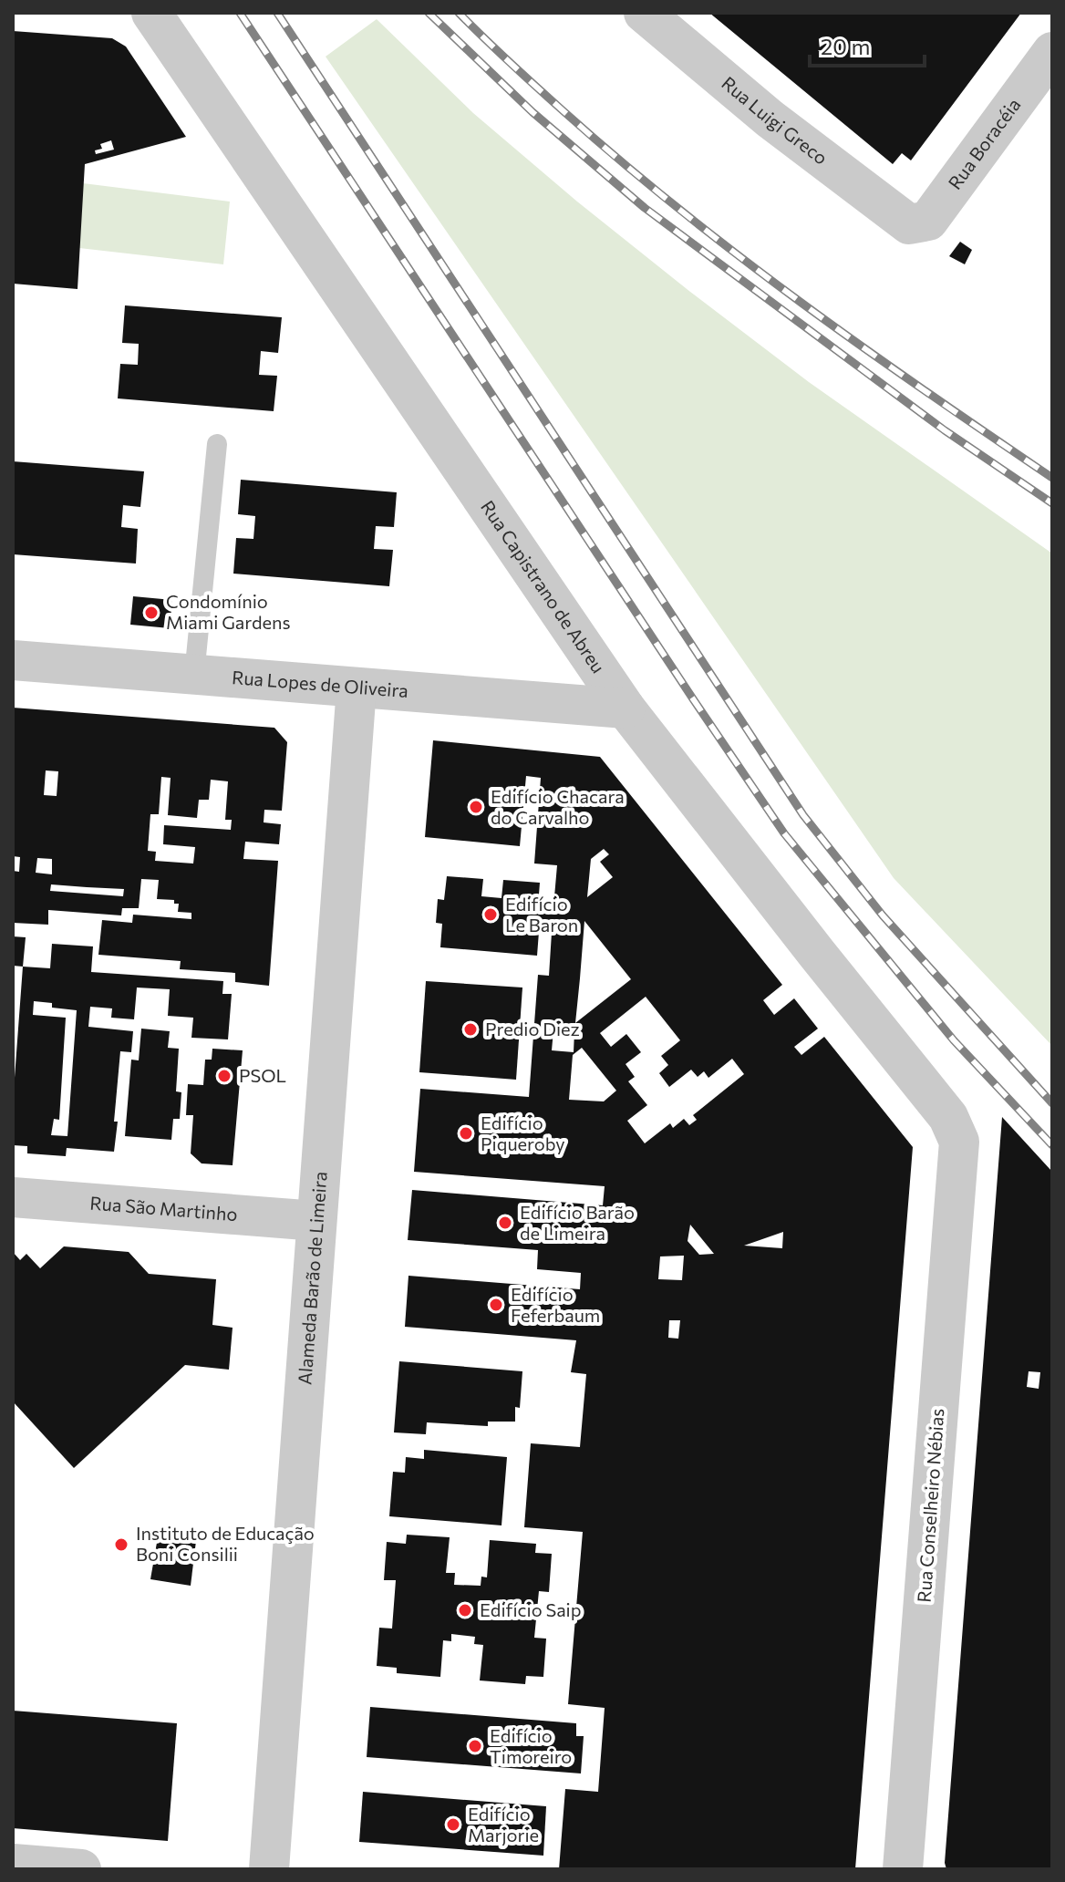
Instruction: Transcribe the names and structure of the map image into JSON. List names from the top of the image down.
{
  "streets": {
    "street": [
      "Rua Luigi Greco",
      "Rua Boracéia",
      "Rua Capistrano de Abreu",
      "Rua Lopes de Oliveira",
      "Rua São Martinho",
      "Alameda Barão de Limeira",
      "Rua Conselheiro Nébias"
    ]
  },
  "crossings": [
    ["Rua Luigi Greco", "Rua Boracéia"],
    ["Rua Capistrano de Abreu", "Rua Lopes de Oliveira"],
    ["Rua Capistrano de Abreu", "Rua Conselheiro Nébias"],
    ["Rua Lopes de Oliveira", "Alameda Barão de Limeira"],
    ["Rua São Martinho", "Alameda Barão de Limeira"]
  ],
  "places": [
    "Condomínio Miami Gardens",
    "Edifício Chacara do Carvalho",
    "Edifício Le Baron",
    "Predio Diez",
    "PSOL",
    "Edifício Piqueroby",
    "Edifício Barão de Limeira",
    "Edifício Feferbaum",
    "Instituto de Educação Boni Consilii",
    "Edifício Saip",
    "Edifício Timoreiro",
    "Edifício Marjorie"
  ],
  "scale_bar": "20 m"
}
